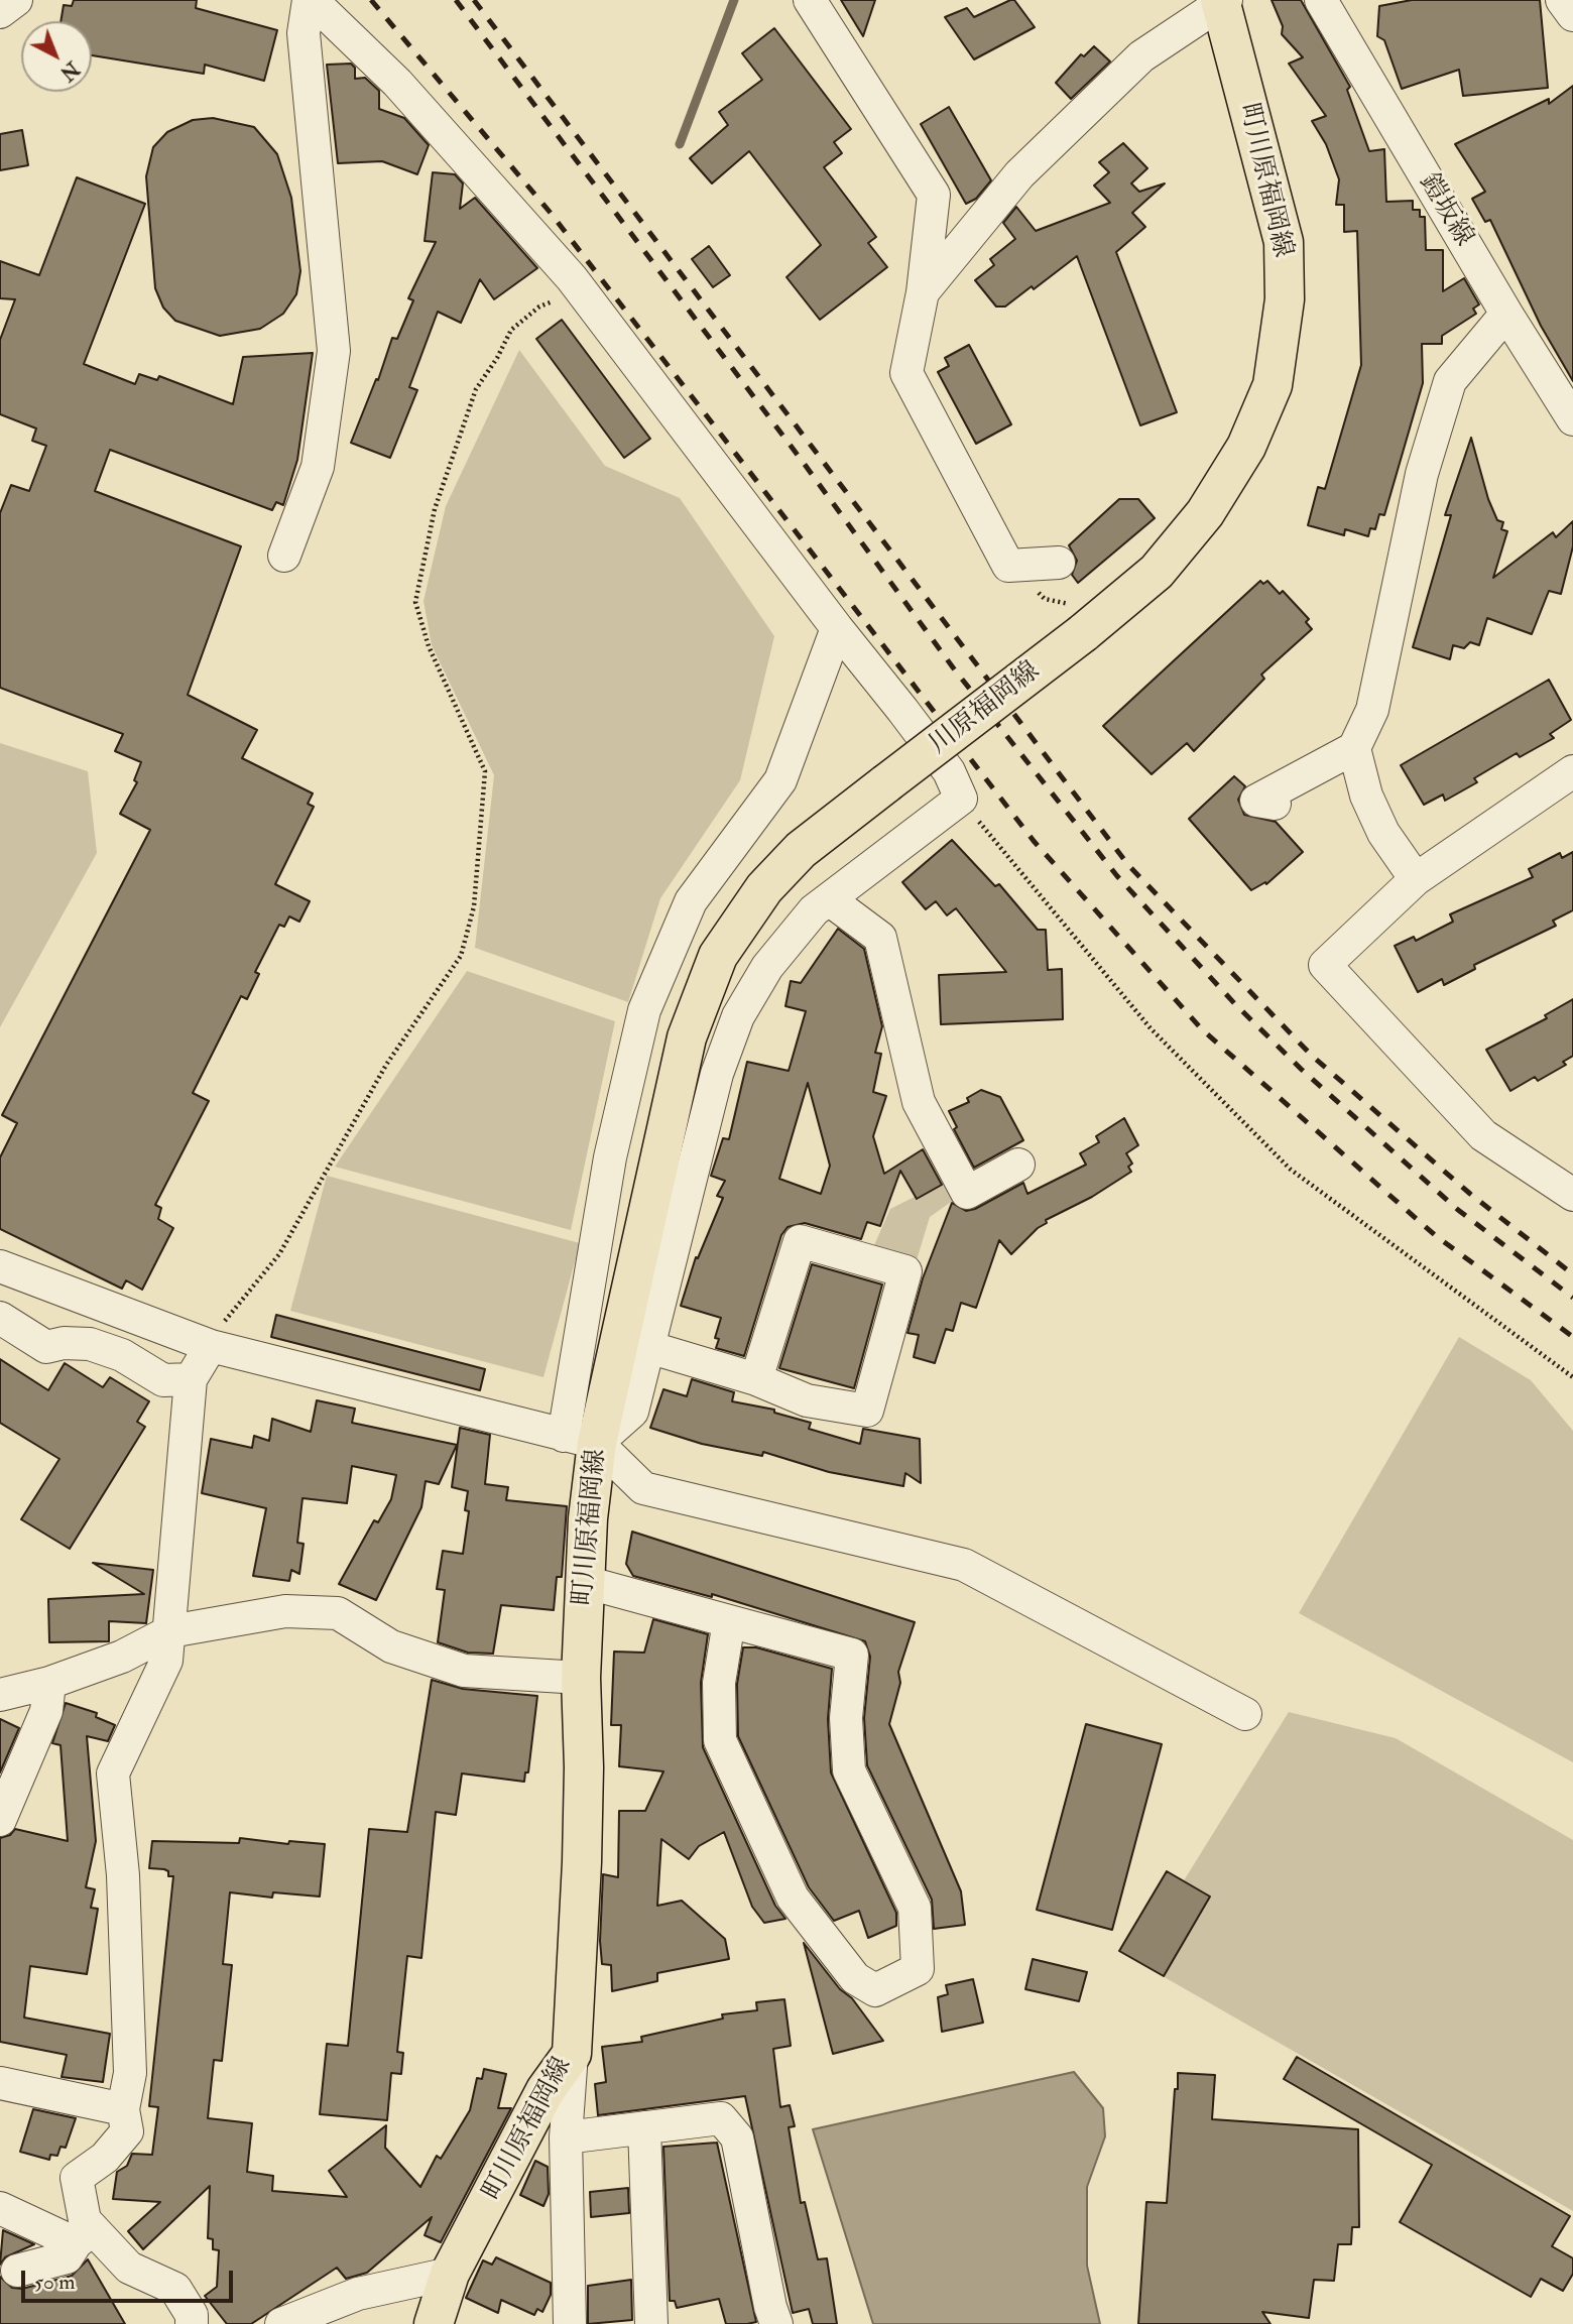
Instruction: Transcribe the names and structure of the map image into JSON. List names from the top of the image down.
{
  "streets": {
    "main road": ["町川原福岡線", "川原福岡線"],
    "street": ["鎧坂線"]
  },
  "crossings": [
    ["町川原福岡線", "川原福岡線"]
  ],
  "scale_bar": "50 m",
  "north": "bottom right"
}
